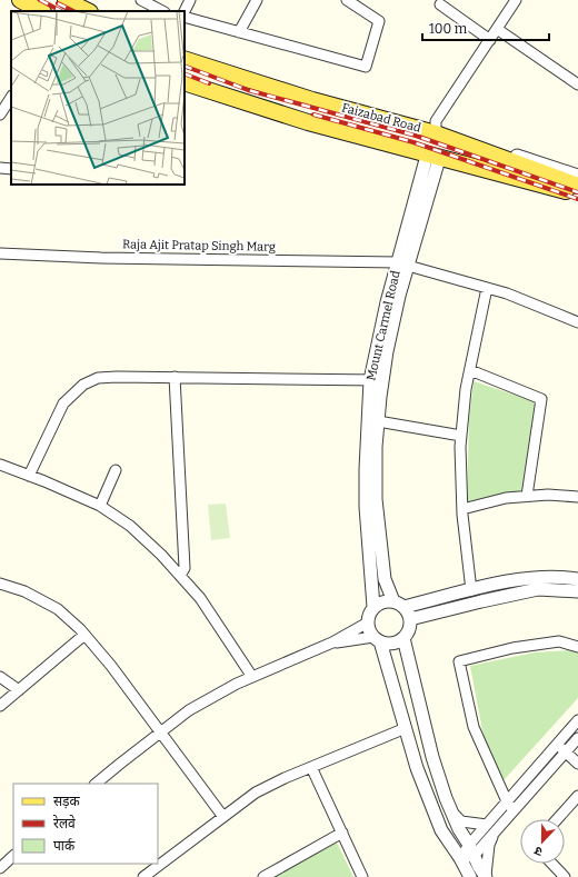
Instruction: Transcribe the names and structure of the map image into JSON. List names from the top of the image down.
{
  "streets": {
    "main road": ["Faizabad Road"],
    "street": ["Raja Ajit Pratap Singh Marg", "Mount Carmel Road"]
  },
  "crossings": [
    ["Faizabad Road", "Mount Carmel Road"],
    ["Raja Ajit Pratap Singh Marg", "Mount Carmel Road"]
  ],
  "legend": ["सड़क", "रेलवे", "पार्क"],
  "scale_bar": "100 m",
  "north": "bottom"
}
